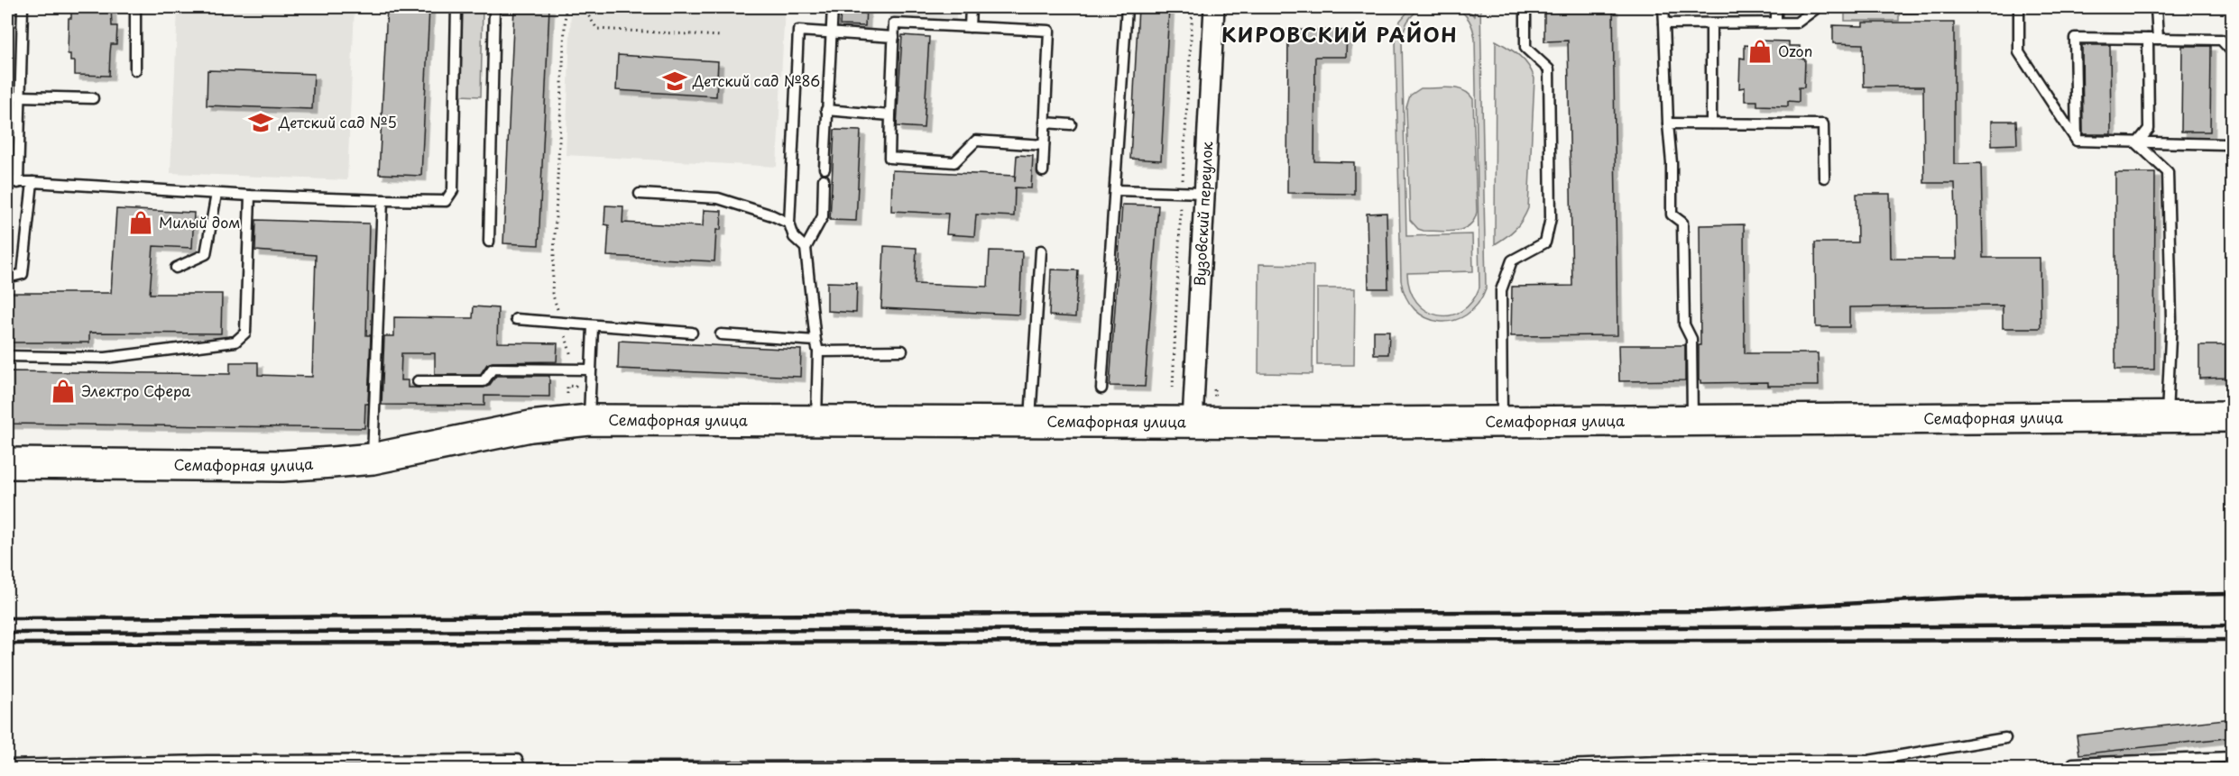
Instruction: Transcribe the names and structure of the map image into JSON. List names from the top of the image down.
{
  "streets": {
    "highway": ["Семафорная улица"],
    "street": ["Вузовский переулок"]
  },
  "crossings": [
    ["Вузовский переулок", "Семафорная улица"]
  ],
  "districts": ["КИРОВСКИЙ РАЙОН"],
  "places": {
    "shop": ["Ozon", "Милый дом", "Электро Сфера"],
    "school or university": ["Детский сад №86", "Детский сад №5"]
  }
}
